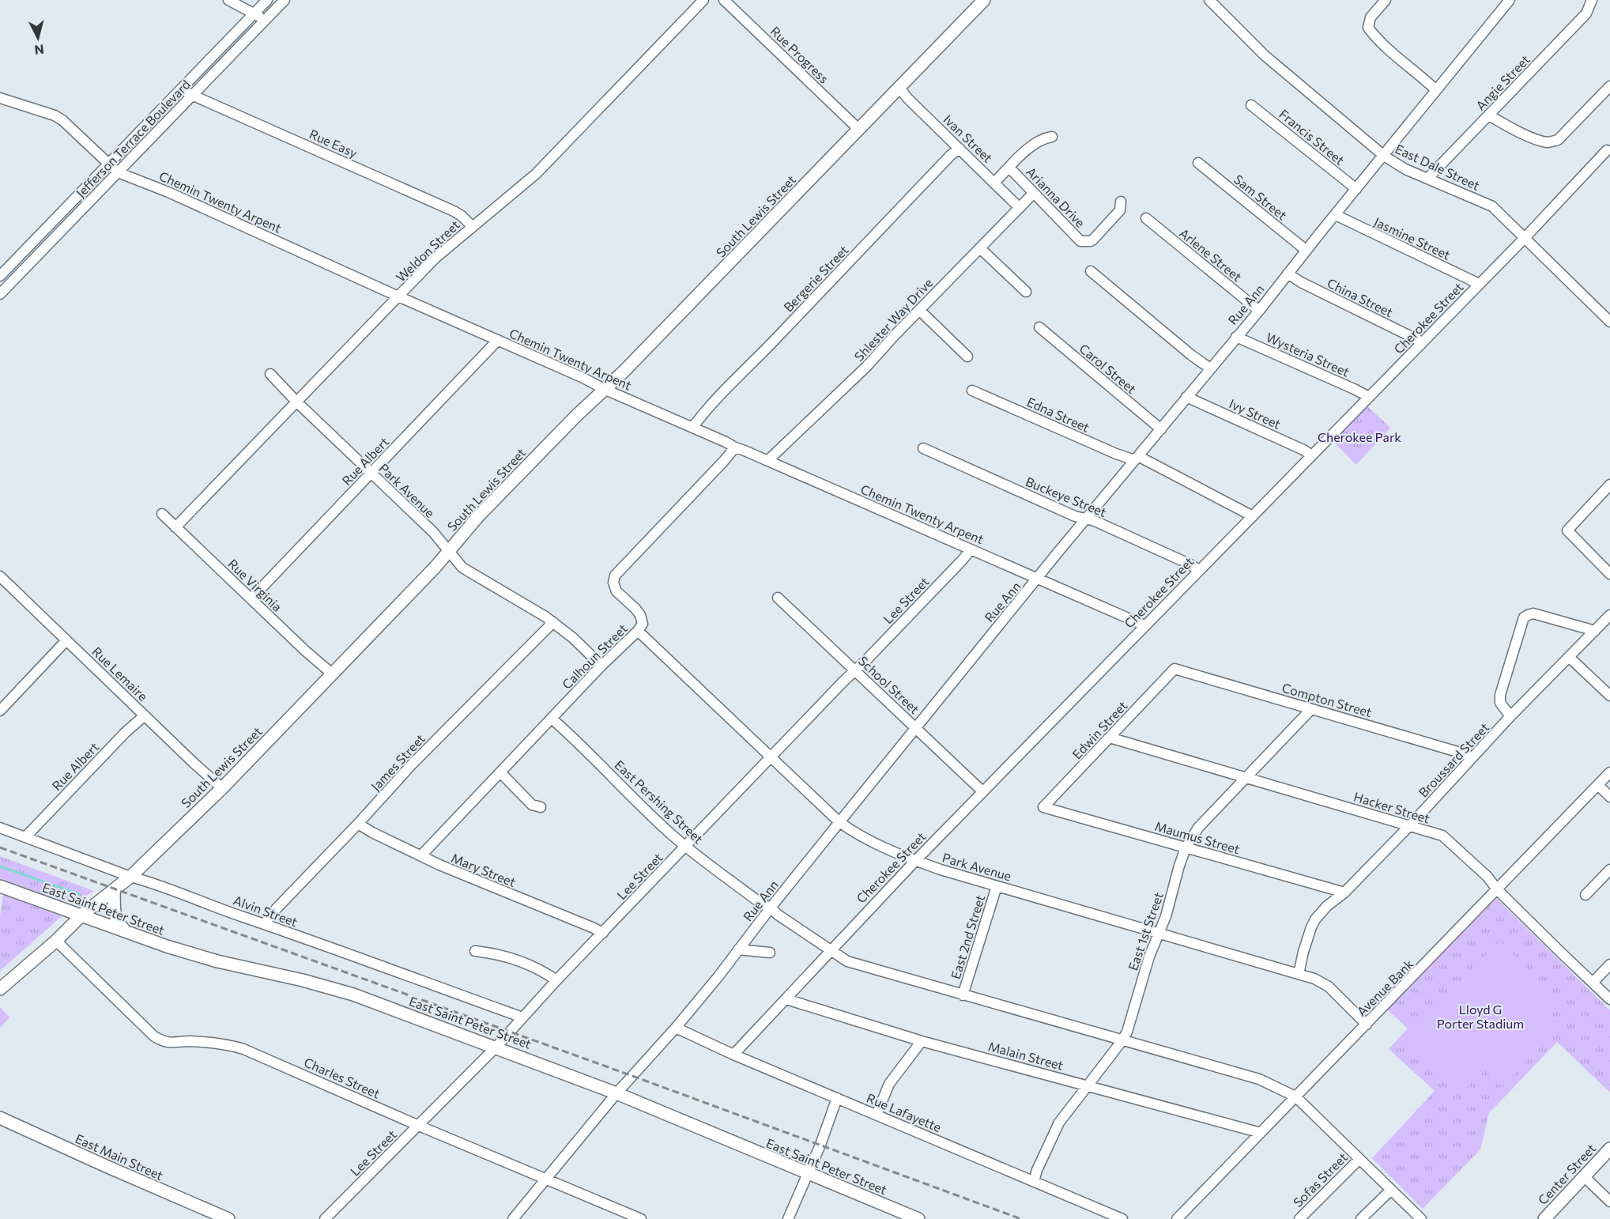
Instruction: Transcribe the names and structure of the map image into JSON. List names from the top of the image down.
{
  "streets": {
    "main road": [
      "South Lewis Street",
      "East Saint Peter Street",
      "East Main Street",
      "Center Street"
    ],
    "street": [
      "Rue Progress",
      "Angie Street",
      "Francis Street",
      "Jefferson Terrace Boulevard",
      "Ivan Street",
      "Rue Easy",
      "East Dale Street",
      "Arianna Drive",
      "Sam Street",
      "Chemin Twenty Arpent",
      "Jasmine Street",
      "Weldon Street",
      "Arlene Street",
      "Bergerie Street",
      "China Street",
      "Rue Ann",
      "Cherokee Street",
      "Shlester Way Drive",
      "Wysteria Street",
      "Carol Street",
      "Ivy Street",
      "Edna Street",
      "Rue Albert",
      "Park Avenue",
      "Buckeye Street",
      "Rue Virginia",
      "Lee Street",
      "Calhoun Street",
      "Rue Lemaire",
      "School Street",
      "Compton Street",
      "Edwin Street",
      "Broussard Street",
      "James Street",
      "East Pershing Street",
      "Hacker Street",
      "Maumus Street",
      "Mary Street",
      "Alvin Street",
      "East 1st Street",
      "East 2nd Street",
      "Avenue Bank",
      "Malain Street",
      "Charles Street",
      "Rue Lafayette",
      "Sofas Street"
    ]
  },
  "crossings": [
    ["Rue Progress", "South Lewis Street"],
    ["Angie Street", "East Dale Street"],
    ["Francis Street", "Rue Ann"],
    ["Jefferson Terrace Boulevard", "Rue Easy"],
    ["Jefferson Terrace Boulevard", "Chemin Twenty Arpent"],
    ["Ivan Street", "South Lewis Street"],
    ["Ivan Street", "Bergerie Street"],
    ["Ivan Street", "Shlester Way Drive"],
    ["Rue Easy", "Weldon Street"],
    ["East Dale Street", "Rue Ann"],
    ["East Dale Street", "Cherokee Street"],
    ["Arianna Drive", "Shlester Way Drive"],
    ["Sam Street", "Rue Ann"],
    ["Chemin Twenty Arpent", "South Lewis Street"],
    ["Chemin Twenty Arpent", "Weldon Street"],
    ["Chemin Twenty Arpent", "Bergerie Street"],
    ["Chemin Twenty Arpent", "Rue Ann"],
    ["Chemin Twenty Arpent", "Cherokee Street"],
    ["Chemin Twenty Arpent", "Shlester Way Drive"],
    ["Chemin Twenty Arpent", "Rue Albert"],
    ["Chemin Twenty Arpent", "Lee Street"],
    ["Chemin Twenty Arpent", "Calhoun Street"],
    ["South Lewis Street", "Park Avenue"],
    ["South Lewis Street", "Rue Virginia"],
    ["South Lewis Street", "Rue Lemaire"],
    ["South Lewis Street", "East Saint Peter Street"],
    ["South Lewis Street", "Alvin Street"],
    ["South Lewis Street", "Charles Street"],
    ["Jasmine Street", "Rue Ann"],
    ["Jasmine Street", "Cherokee Street"],
    ["Weldon Street", "Park Avenue"],
    ["Weldon Street", "Rue Virginia"],
    ["Arlene Street", "Rue Ann"],
    ["China Street", "Rue Ann"],
    ["China Street", "Cherokee Street"],
    ["Rue Ann", "Wysteria Street"],
    ["Rue Ann", "Carol Street"],
    ["Rue Ann", "Ivy Street"],
    ["Rue Ann", "Edna Street"],
    ["Rue Ann", "Park Avenue"],
    ["Rue Ann", "Buckeye Street"],
    ["Rue Ann", "School Street"],
    ["Rue Ann", "East Pershing Street"],
    ["Rue Ann", "East Saint Peter Street"],
    ["Rue Ann", "Charles Street"],
    ["Rue Ann", "Rue Lafayette"],
    ["Cherokee Street", "Wysteria Street"],
    ["Cherokee Street", "Ivy Street"],
    ["Cherokee Street", "Edna Street"],
    ["Cherokee Street", "Park Avenue"],
    ["Cherokee Street", "Buckeye Street"],
    ["Cherokee Street", "School Street"],
    ["Cherokee Street", "East Pershing Street"],
    ["Cherokee Street", "Malain Street"],
    ["Cherokee Street", "Rue Lafayette"],
    ["Rue Albert", "Park Avenue"],
    ["Rue Albert", "Rue Virginia"],
    ["Rue Albert", "Rue Lemaire"],
    ["Rue Albert", "Alvin Street"],
    ["Park Avenue", "Lee Street"],
    ["Park Avenue", "Calhoun Street"],
    ["Park Avenue", "Broussard Street"],
    ["Park Avenue", "James Street"],
    ["Park Avenue", "East 1st Street"],
    ["Park Avenue", "East 2nd Street"],
    ["Park Avenue", "Avenue Bank"],
    ["Lee Street", "School Street"],
    ["Lee Street", "East Pershing Street"],
    ["Lee Street", "Mary Street"],
    ["Lee Street", "East Saint Peter Street"],
    ["Lee Street", "Alvin Street"],
    ["Lee Street", "Charles Street"],
    ["Calhoun Street", "East Pershing Street"],
    ["Calhoun Street", "Mary Street"],
    ["Compton Street", "Edwin Street"],
    ["Compton Street", "Broussard Street"],
    ["Compton Street", "East 1st Street"],
    ["Edwin Street", "Hacker Street"],
    ["Edwin Street", "Maumus Street"],
    ["Broussard Street", "Hacker Street"],
    ["Broussard Street", "Maumus Street"],
    ["James Street", "Mary Street"],
    ["James Street", "Alvin Street"],
    ["East Pershing Street", "East 1st Street"],
    ["East Pershing Street", "East 2nd Street"],
    ["East Pershing Street", "Avenue Bank"],
    ["East Pershing Street", "Sofas Street"],
    ["Hacker Street", "East 1st Street"],
    ["Hacker Street", "Avenue Bank"],
    ["Maumus Street", "East 1st Street"],
    ["East 1st Street", "Malain Street"],
    ["East 1st Street", "Rue Lafayette"],
    ["Avenue Bank", "Malain Street"]
  ],
  "parks": ["Cherokee Park", "Lloyd G Porter Stadium"],
  "north": "bottom"
}
